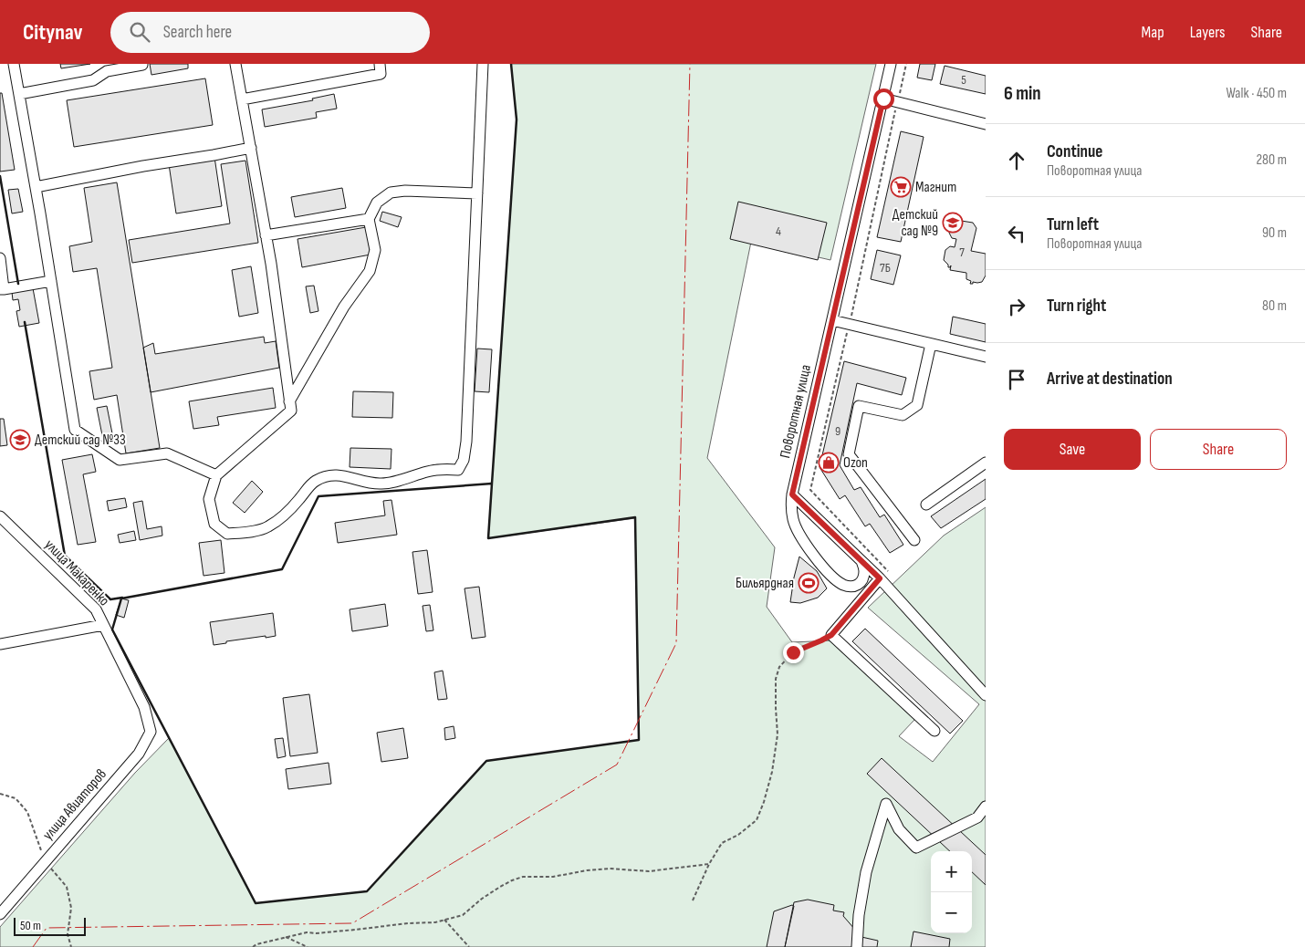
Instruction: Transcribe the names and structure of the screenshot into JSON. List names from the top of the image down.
{
  "streets": {
    "street": ["Поворотная улица", "улица Макаренко", "улица Авиаторов"]
  },
  "crossings": [
    ["улица Макаренко", "улица Авиаторов"]
  ],
  "places": {
    "supermarket": ["Магнит"],
    "school or university": ["Детский сад №9", "Детский сад №33"],
    "shop": ["Ozon"],
    "sports": ["Бильярдная"]
  },
  "house_numbers": [
    "5",
    "4",
    "7",
    "7Б",
    "9"
  ],
  "scale_bar": "50 m",
  "page": {
    "header": "Citynav",
    "search": "Search here",
    "nav": ["Map", "Layers", "Share"],
    "heading": ["6 min", "Walk · 450 m"],
    "list": [
      ["Continue", "Поворотная улица", "280 m"],
      ["Turn left", "Поворотная улица", "90 m"],
      ["Turn right", "80 m"],
      "Arrive at destination"
    ],
    "buttons": ["Save", "Share"],
    "map_buttons": ["+", "−"],
    "scale": "50 m"
  }
}
